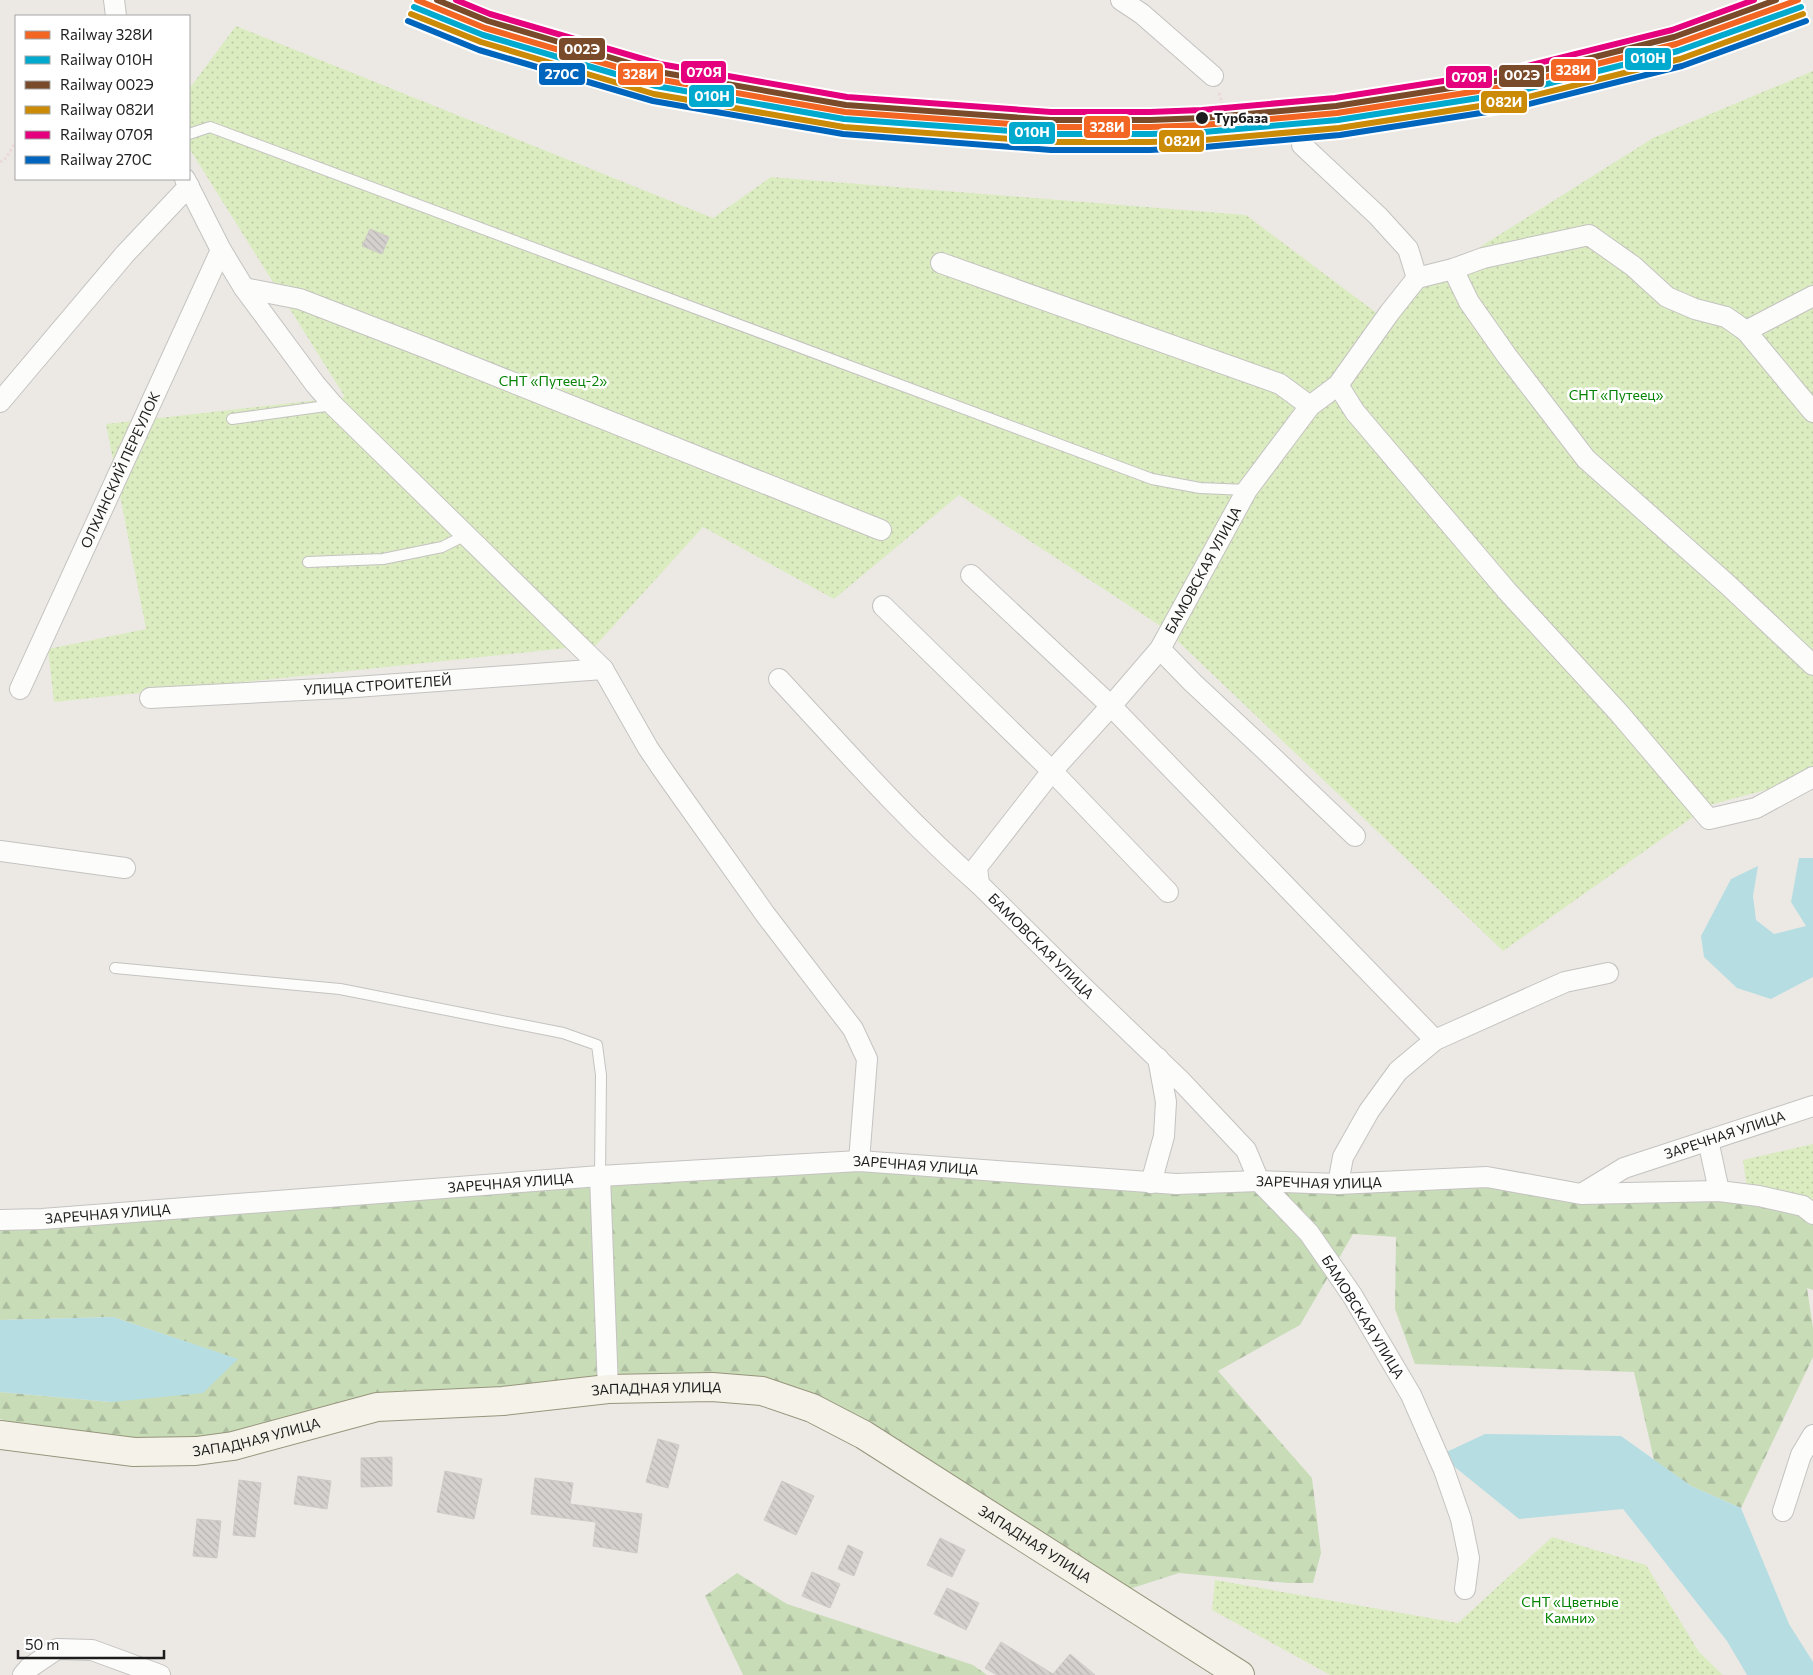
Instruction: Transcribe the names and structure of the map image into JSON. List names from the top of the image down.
{
  "streets": {
    "main road": ["ЗАПАДНАЯ УЛИЦА"],
    "street": [
      "ОЛХИНСКИЙ ПЕРЕУЛОК",
      "БАМОВСКАЯ УЛИЦА",
      "УЛИЦА СТРОИТЕЛЕЙ",
      "ЗАРЕЧНАЯ УЛИЦА"
    ]
  },
  "crossings": [
    ["БАМОВСКАЯ УЛИЦА", "ЗАРЕЧНАЯ УЛИЦА"]
  ],
  "parks": ["СНТ «Путеец-2»", "СНТ «Путеец»", "СНТ «Цветные Камни»"],
  "places": ["Турбаза"],
  "lines": [
    "rail line 328И",
    "rail line 002Э",
    "rail line 070Я",
    "rail line 010Н",
    "rail line 082И",
    "rail line 270С"
  ],
  "legend": [
    "Railway 328И",
    "Railway 010Н",
    "Railway 002Э",
    "Railway 082И",
    "Railway 070Я",
    "Railway 270С"
  ],
  "scale_bar": "50 m"
}
